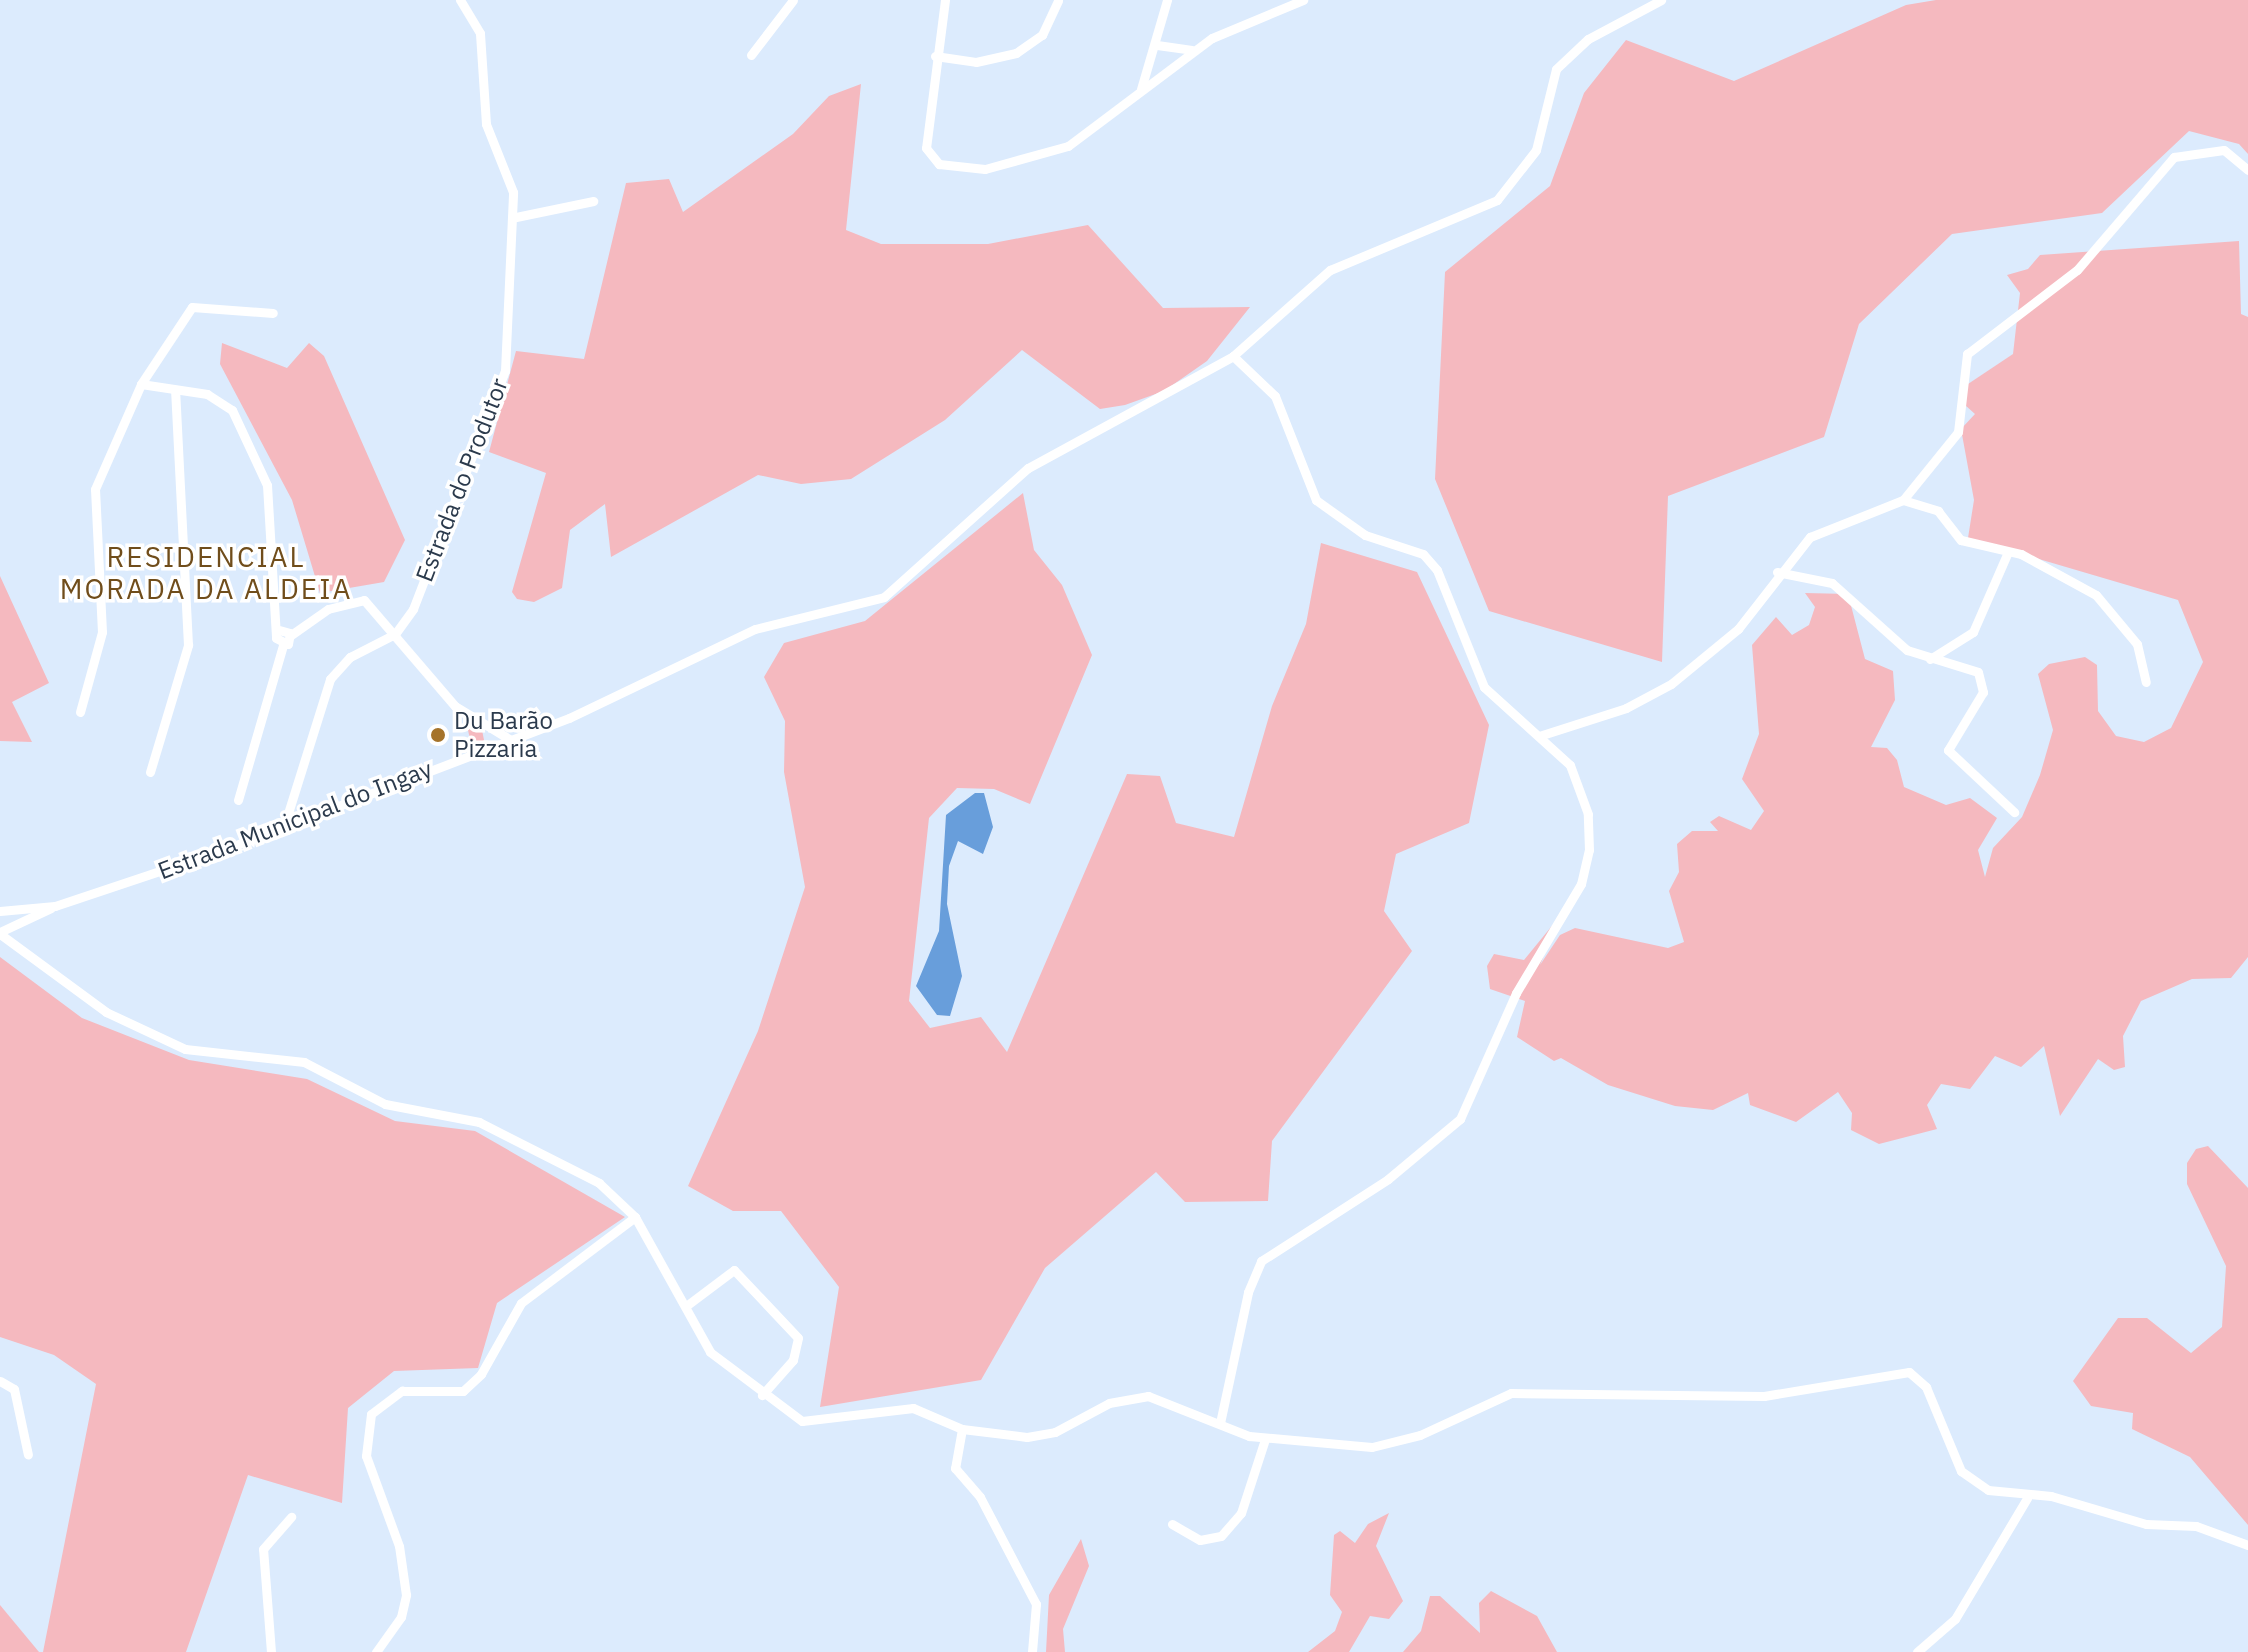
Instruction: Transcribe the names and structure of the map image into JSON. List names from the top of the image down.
{
  "streets": {
    "street": ["Estrada do Produtor", "Estrada Municipal do Ingay"]
  },
  "districts": ["RESIDENCIAL MORADA DA ALDEIA"],
  "places": ["Du Barão Pizzaria"]
}
